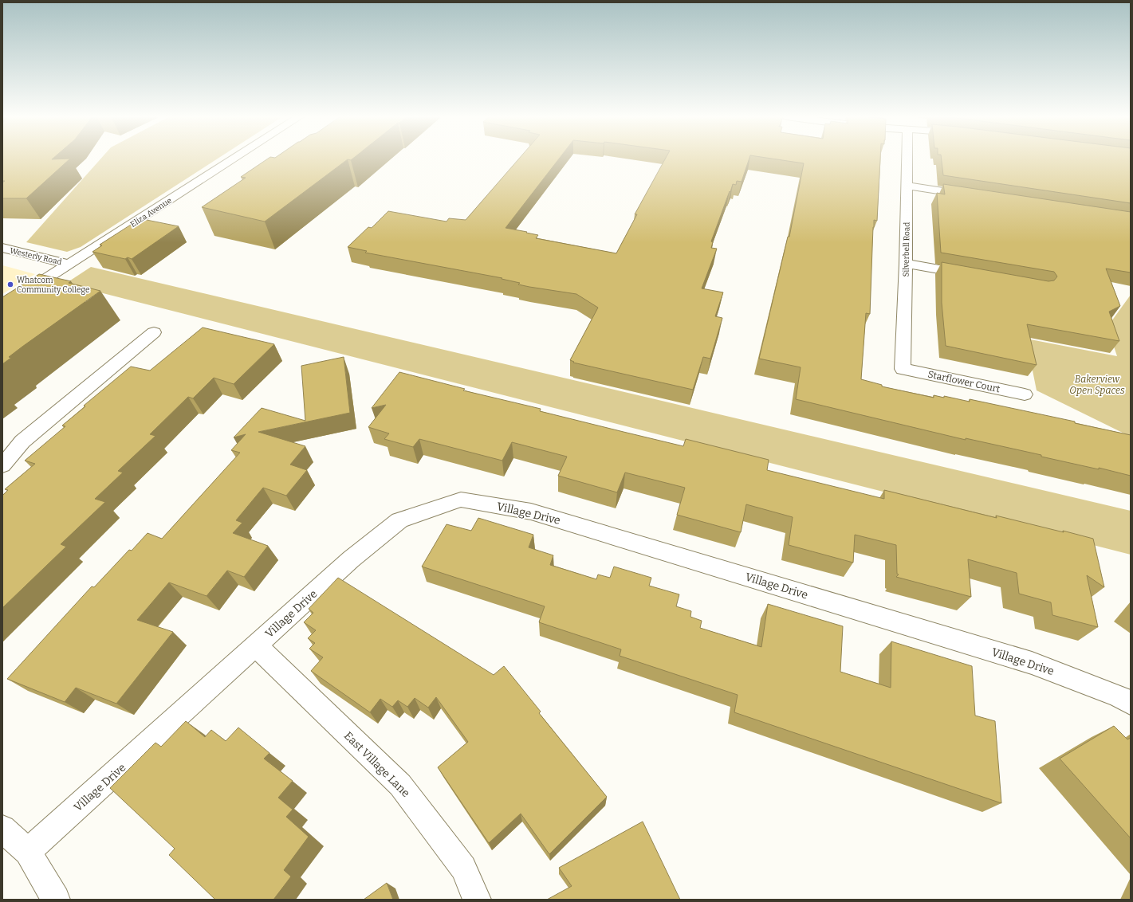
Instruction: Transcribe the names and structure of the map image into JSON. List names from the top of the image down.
{
  "streets": {
    "street": [
      "Eliza Avenue",
      "Silverbell Road",
      "Westerly Road",
      "Starflower Court",
      "Village Drive",
      "East Village Lane"
    ]
  },
  "crossings": [
    ["Eliza Avenue", "Westerly Road"],
    ["Silverbell Road", "Starflower Court"],
    ["Village Drive", "East Village Lane"]
  ],
  "parks": ["Bakerview Open Spaces"],
  "places": ["Whatcom Community College"]
}
